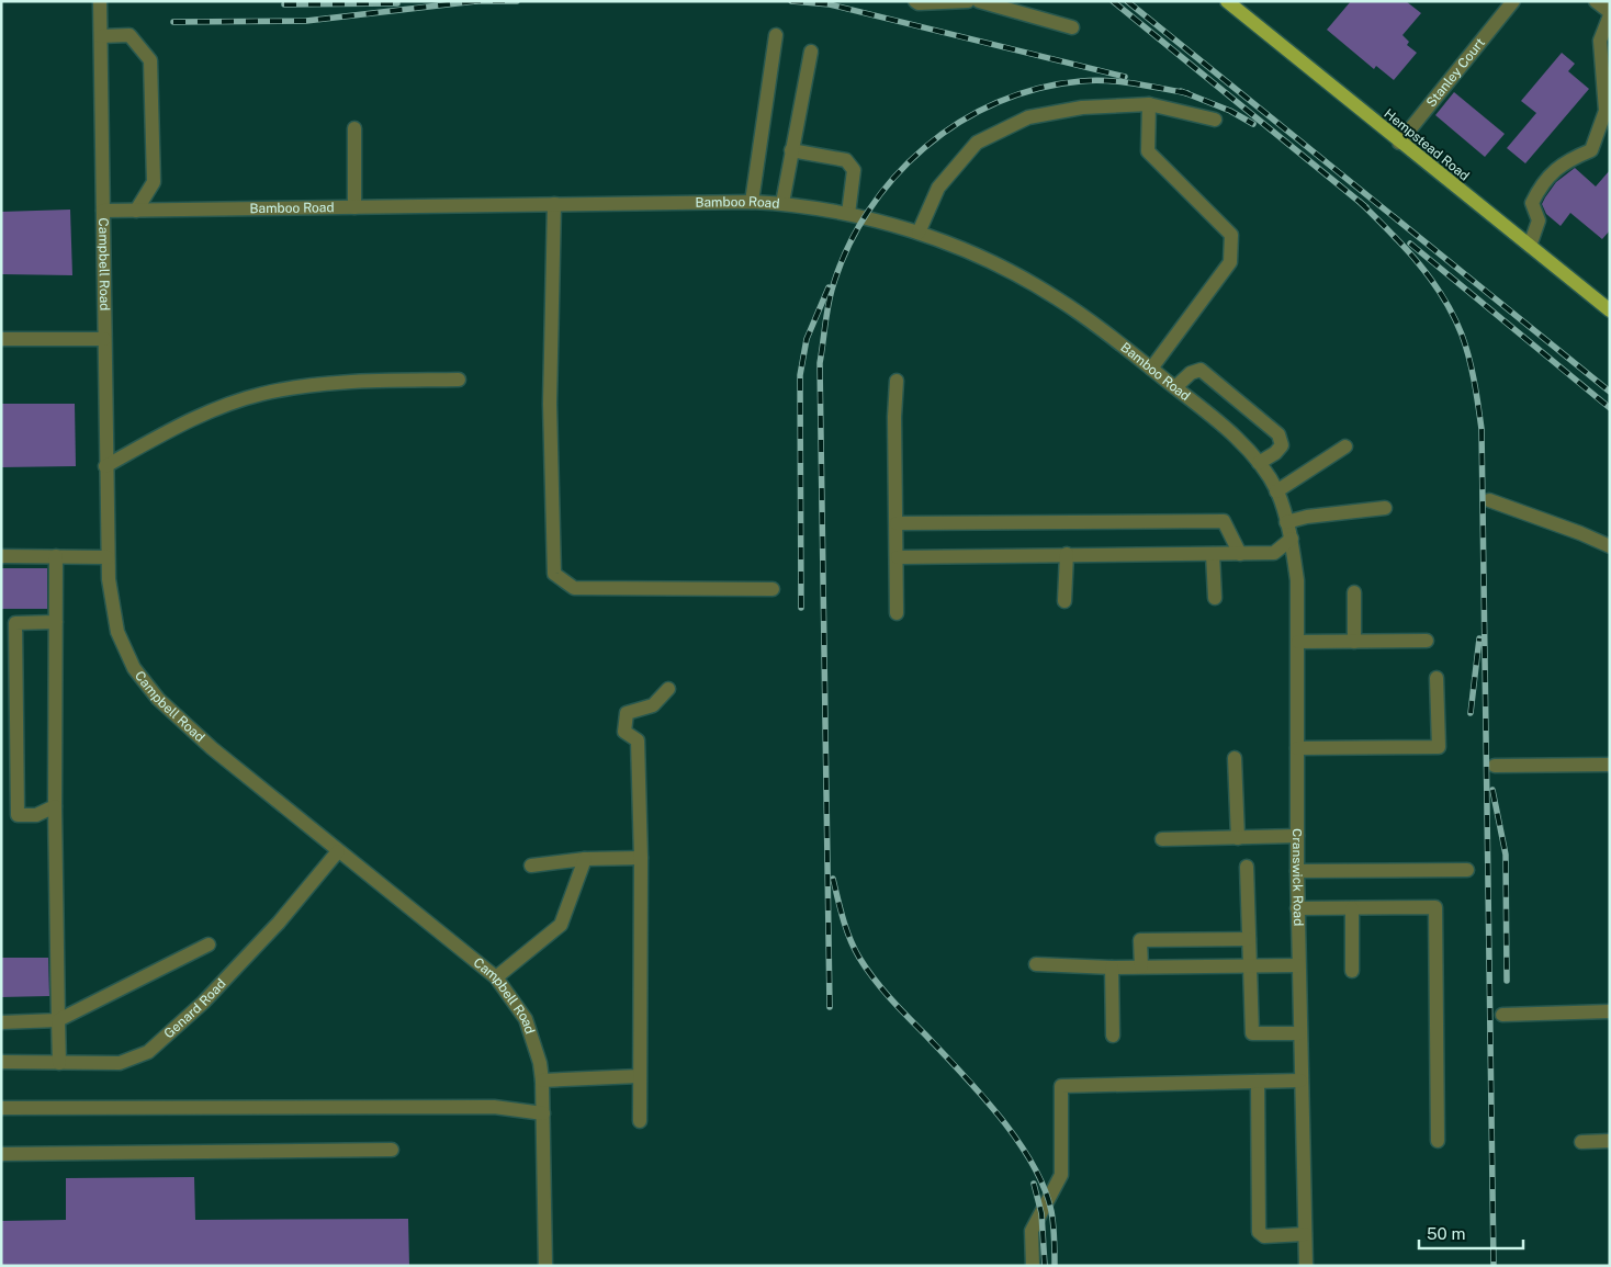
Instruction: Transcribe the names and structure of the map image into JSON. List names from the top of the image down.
{
  "streets": {
    "main road": ["Hempstead Road"],
    "street": [
      "Stanley Court",
      "Bamboo Road",
      "Campbell Road",
      "Cranswick Road",
      "Genard Road"
    ]
  },
  "crossings": [
    ["Stanley Court", "Hempstead Road"],
    ["Bamboo Road", "Campbell Road"],
    ["Bamboo Road", "Cranswick Road"],
    ["Campbell Road", "Genard Road"]
  ],
  "scale_bar": "50 m"
}
